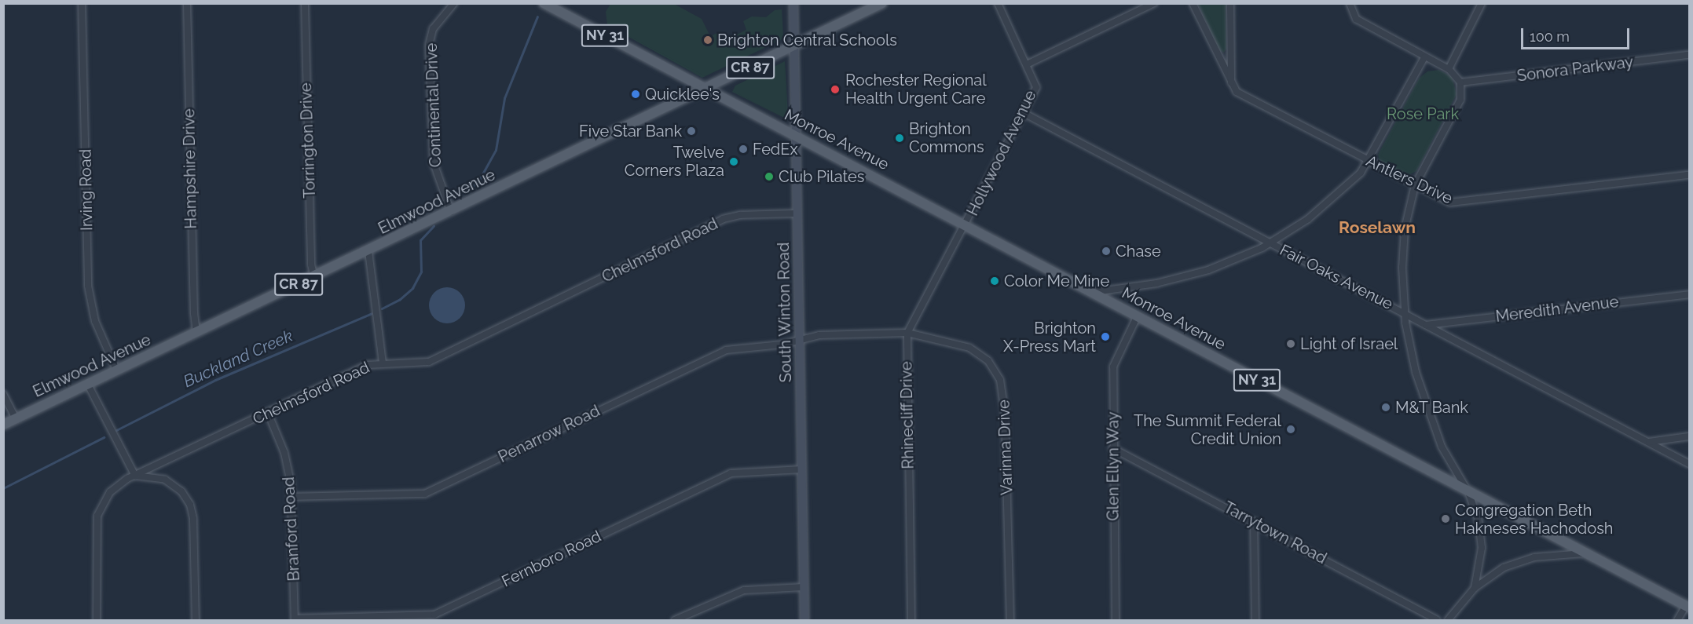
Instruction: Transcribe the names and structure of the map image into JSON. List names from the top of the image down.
{
  "streets": {
    "main road": [
      "NY 31",
      "CR 87",
      "Monroe Avenue",
      "Elmwood Avenue",
      "South Winton Road"
    ],
    "street": [
      "Sonora Parkway",
      "Continental Drive",
      "Torrington Drive",
      "Hollywood Avenue",
      "Hampshire Drive",
      "Antlers Drive",
      "Irving Road",
      "Chelmsford Road",
      "Fair Oaks Avenue",
      "Meredith Avenue",
      "Rhinecliff Drive",
      "Penarrow Road",
      "Varinna Drive",
      "Glen Ellyn Way",
      "Branford Road",
      "Tarrytown Road",
      "Fernboro Road"
    ]
  },
  "crossings": [
    ["Continental Drive", "Elmwood Avenue"],
    ["Monroe Avenue", "Hollywood Avenue"],
    ["Monroe Avenue", "Elmwood Avenue"],
    ["Monroe Avenue", "South Winton Road"],
    ["Monroe Avenue", "Rhinecliff Drive"],
    ["Monroe Avenue", "Glen Ellyn Way"],
    ["Torrington Drive", "Elmwood Avenue"],
    ["Hollywood Avenue", "Fair Oaks Avenue"],
    ["Hollywood Avenue", "Rhinecliff Drive"],
    ["Hampshire Drive", "Elmwood Avenue"],
    ["Irving Road", "Elmwood Avenue"],
    ["Elmwood Avenue", "South Winton Road"],
    ["Chelmsford Road", "South Winton Road"],
    ["Chelmsford Road", "Branford Road"],
    ["Fair Oaks Avenue", "Meredith Avenue"],
    ["South Winton Road", "Penarrow Road"],
    ["South Winton Road", "Varinna Drive"],
    ["South Winton Road", "Fernboro Road"],
    ["Rhinecliff Drive", "Varinna Drive"],
    ["Penarrow Road", "Varinna Drive"],
    ["Penarrow Road", "Branford Road"],
    ["Glen Ellyn Way", "Tarrytown Road"],
    ["Branford Road", "Fernboro Road"]
  ],
  "districts": ["Roselawn"],
  "water": ["Buckland Creek"],
  "parks": ["Rose Park"],
  "places": [
    "Brighton Central Schools",
    "Rochester Regional Health Urgent Care",
    "Quicklee's",
    "Five Star Bank",
    "Brighton Commons",
    "FedEx",
    "Twelve Corners Plaza",
    "Club Pilates",
    "Chase",
    "Color Me Mine",
    "Brighton X-Press Mart",
    "Light of Israel",
    "M&T Bank",
    "The Summit Federal Credit Union",
    "Congregation Beth Hakneses Hachodosh"
  ],
  "scale_bar": "100 m"
}
